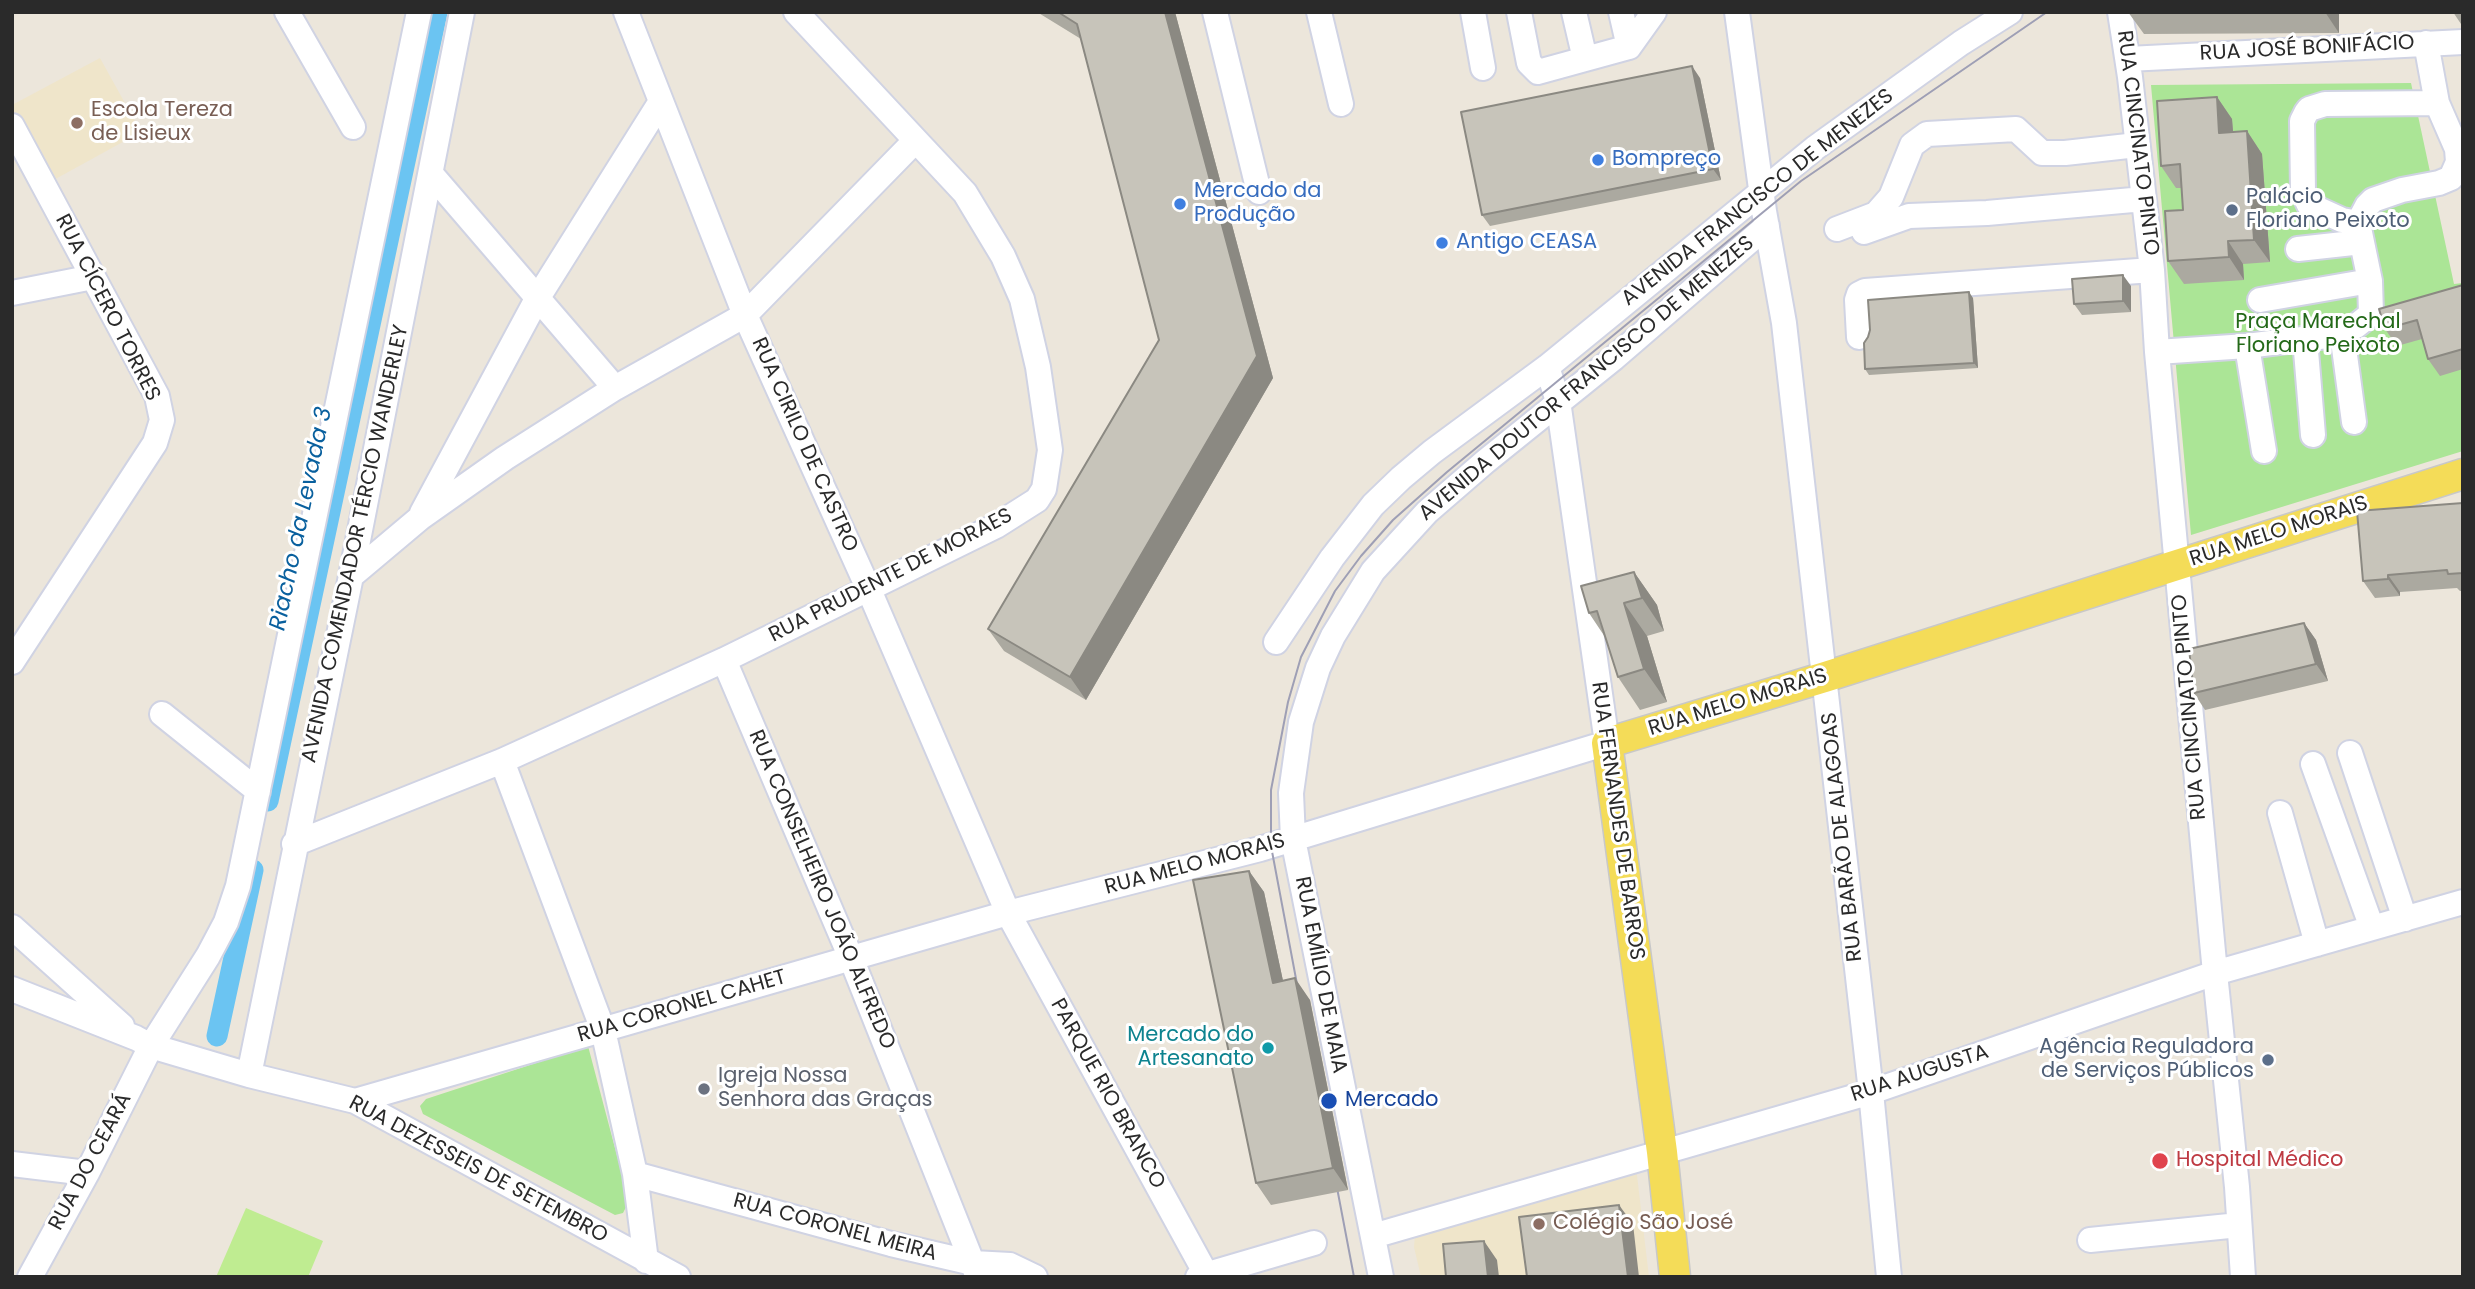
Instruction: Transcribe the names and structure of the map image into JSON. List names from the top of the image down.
{
  "streets": {
    "main road": ["RUA MELO MORAIS", "RUA FERNANDES DE BARROS"],
    "street": [
      "RUA JOSÉ BONIFÁCIO",
      "RUA CINCINATO PINTO",
      "AVENIDA FRANCISCO DE MENEZES",
      "RUA CÍCERO TORRES",
      "AVENIDA DOUTOR FRANCISCO DE MENEZES",
      "RUA CIRILO DE CASTRO",
      "AVENIDA COMENDADOR TÉRCIO WANDERLEY",
      "RUA PRUDENTE DE MORAES",
      "RUA BARÃO DE ALAGOAS",
      "RUA CONSELHEIRO JOÃO ALFREDO",
      "RUA EMÍLIO DE MAIA",
      "RUA CORONEL CAHET",
      "RUA AUGUSTA",
      "PARQUE RIO BRANCO",
      "RUA DO CEARÁ",
      "RUA DEZESSEIS DE SETEMBRO",
      "RUA CORONEL MEIRA"
    ]
  },
  "crossings": [
    ["RUA JOSÉ BONIFÁCIO", "RUA CINCINATO PINTO"],
    ["RUA CINCINATO PINTO", "RUA MELO MORAIS"],
    ["RUA CINCINATO PINTO", "RUA AUGUSTA"],
    ["AVENIDA FRANCISCO DE MENEZES", "RUA FERNANDES DE BARROS"],
    ["AVENIDA FRANCISCO DE MENEZES", "RUA BARÃO DE ALAGOAS"],
    ["AVENIDA DOUTOR FRANCISCO DE MENEZES", "RUA MELO MORAIS"],
    ["AVENIDA DOUTOR FRANCISCO DE MENEZES", "RUA FERNANDES DE BARROS"],
    ["AVENIDA DOUTOR FRANCISCO DE MENEZES", "RUA BARÃO DE ALAGOAS"],
    ["AVENIDA DOUTOR FRANCISCO DE MENEZES", "RUA EMÍLIO DE MAIA"],
    ["RUA CIRILO DE CASTRO", "RUA MELO MORAIS"],
    ["RUA CIRILO DE CASTRO", "RUA PRUDENTE DE MORAES"],
    ["RUA CIRILO DE CASTRO", "RUA CORONEL CAHET"],
    ["RUA CIRILO DE CASTRO", "PARQUE RIO BRANCO"],
    ["RUA MELO MORAIS", "RUA FERNANDES DE BARROS"],
    ["RUA MELO MORAIS", "RUA BARÃO DE ALAGOAS"],
    ["RUA MELO MORAIS", "RUA EMÍLIO DE MAIA"],
    ["RUA MELO MORAIS", "RUA CORONEL CAHET"],
    ["RUA MELO MORAIS", "PARQUE RIO BRANCO"],
    ["AVENIDA COMENDADOR TÉRCIO WANDERLEY", "RUA PRUDENTE DE MORAES"],
    ["AVENIDA COMENDADOR TÉRCIO WANDERLEY", "RUA DEZESSEIS DE SETEMBRO"],
    ["RUA PRUDENTE DE MORAES", "RUA CONSELHEIRO JOÃO ALFREDO"],
    ["RUA FERNANDES DE BARROS", "RUA AUGUSTA"],
    ["RUA BARÃO DE ALAGOAS", "RUA AUGUSTA"],
    ["RUA CONSELHEIRO JOÃO ALFREDO", "RUA CORONEL CAHET"],
    ["RUA CONSELHEIRO JOÃO ALFREDO", "RUA CORONEL MEIRA"],
    ["RUA EMÍLIO DE MAIA", "RUA AUGUSTA"],
    ["RUA CORONEL CAHET", "PARQUE RIO BRANCO"],
    ["RUA CORONEL CAHET", "RUA DEZESSEIS DE SETEMBRO"],
    ["RUA DO CEARÁ", "RUA DEZESSEIS DE SETEMBRO"]
  ],
  "water": ["Riacho da Levada 3"],
  "parks": ["Praça Marechal Floriano Peixoto"],
  "places": [
    "Escola Tereza de Lisieux",
    "Bompreço",
    "Mercado da Produção",
    "Palácio Floriano Peixoto",
    "Antigo CEASA",
    "Mercado do Artesanato",
    "Agência Reguladora de Serviços Públicos",
    "Igreja Nossa Senhora das Graças",
    "Mercado",
    "Hospital Médico",
    "Colégio São José"
  ]
}
